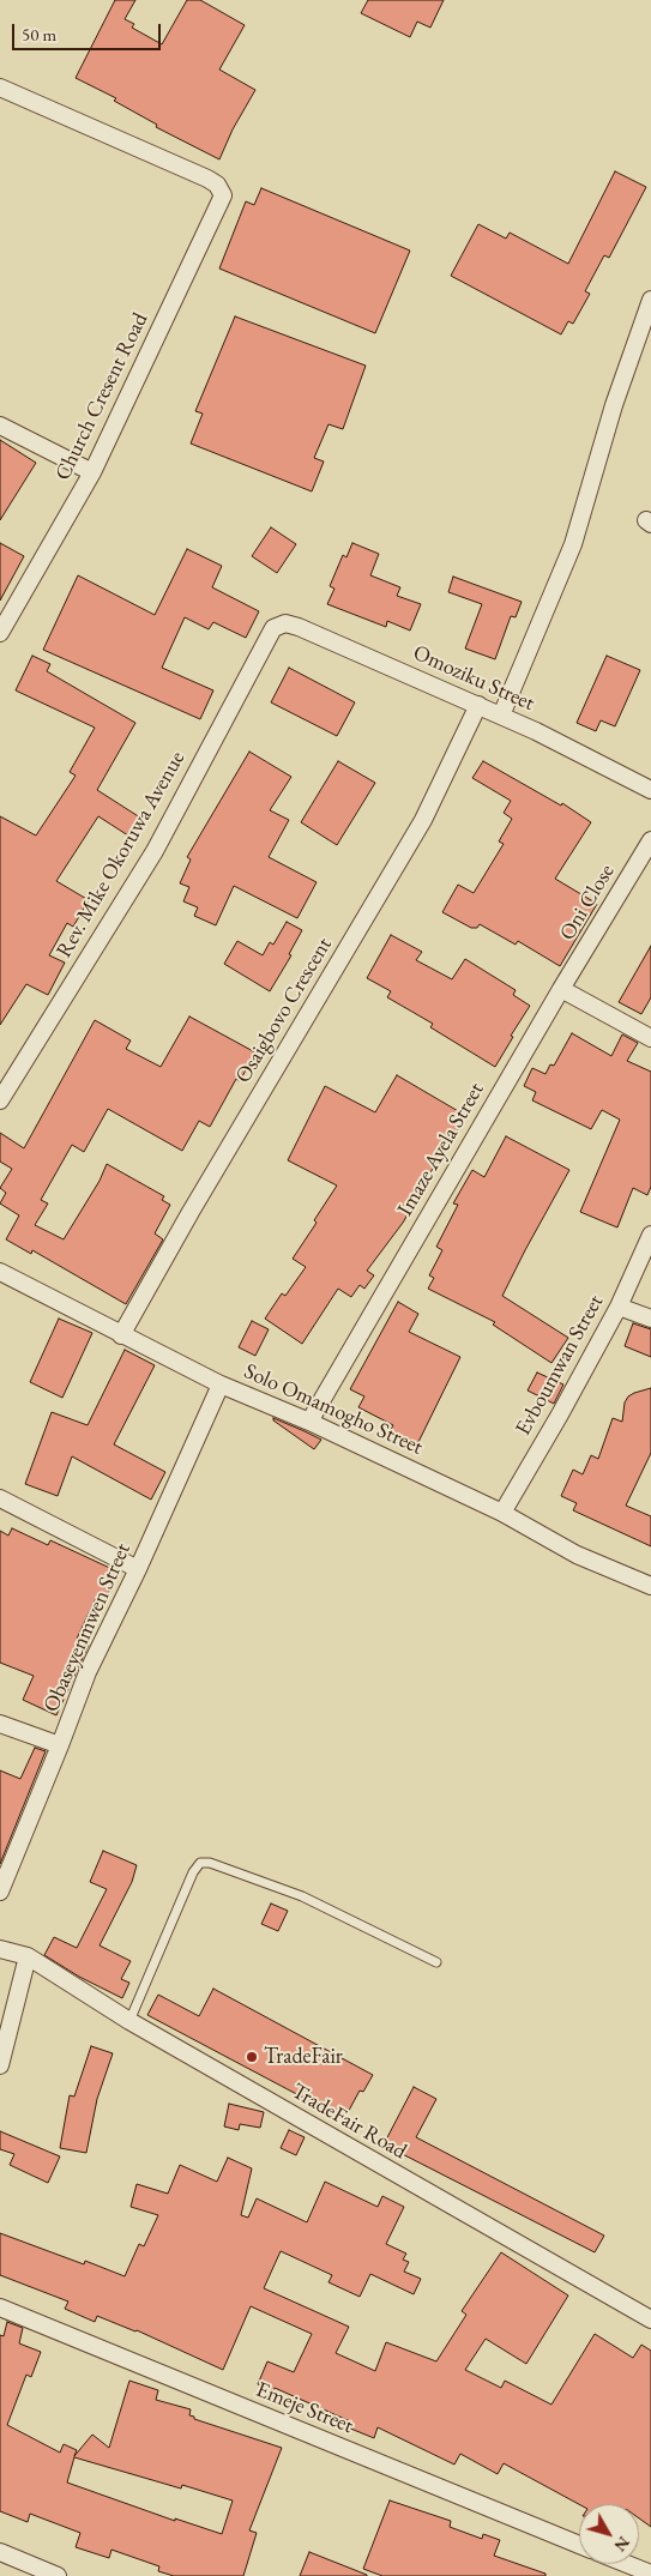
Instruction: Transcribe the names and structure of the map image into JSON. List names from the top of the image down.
{
  "streets": {
    "street": [
      "Church Cresent Road",
      "Omoziku Street",
      "Rev. Mike Okoruwa Avenue",
      "Oni Close",
      "Osaigbovo Crescent",
      "Imaze Ayela Street",
      "Evboumwan Street",
      "Solo Omamogho Street",
      "Obaseyenmwen Street",
      "TradeFair Road",
      "Emeje Street"
    ]
  },
  "crossings": [
    ["Omoziku Street", "Rev. Mike Okoruwa Avenue"],
    ["Omoziku Street", "Osaigbovo Crescent"],
    ["Oni Close", "Imaze Ayela Street"],
    ["Osaigbovo Crescent", "Solo Omamogho Street"],
    ["Imaze Ayela Street", "Solo Omamogho Street"],
    ["Evboumwan Street", "Solo Omamogho Street"],
    ["Solo Omamogho Street", "Obaseyenmwen Street"]
  ],
  "places": ["TradeFair"],
  "scale_bar": "50 m",
  "north": "bottom right"
}
